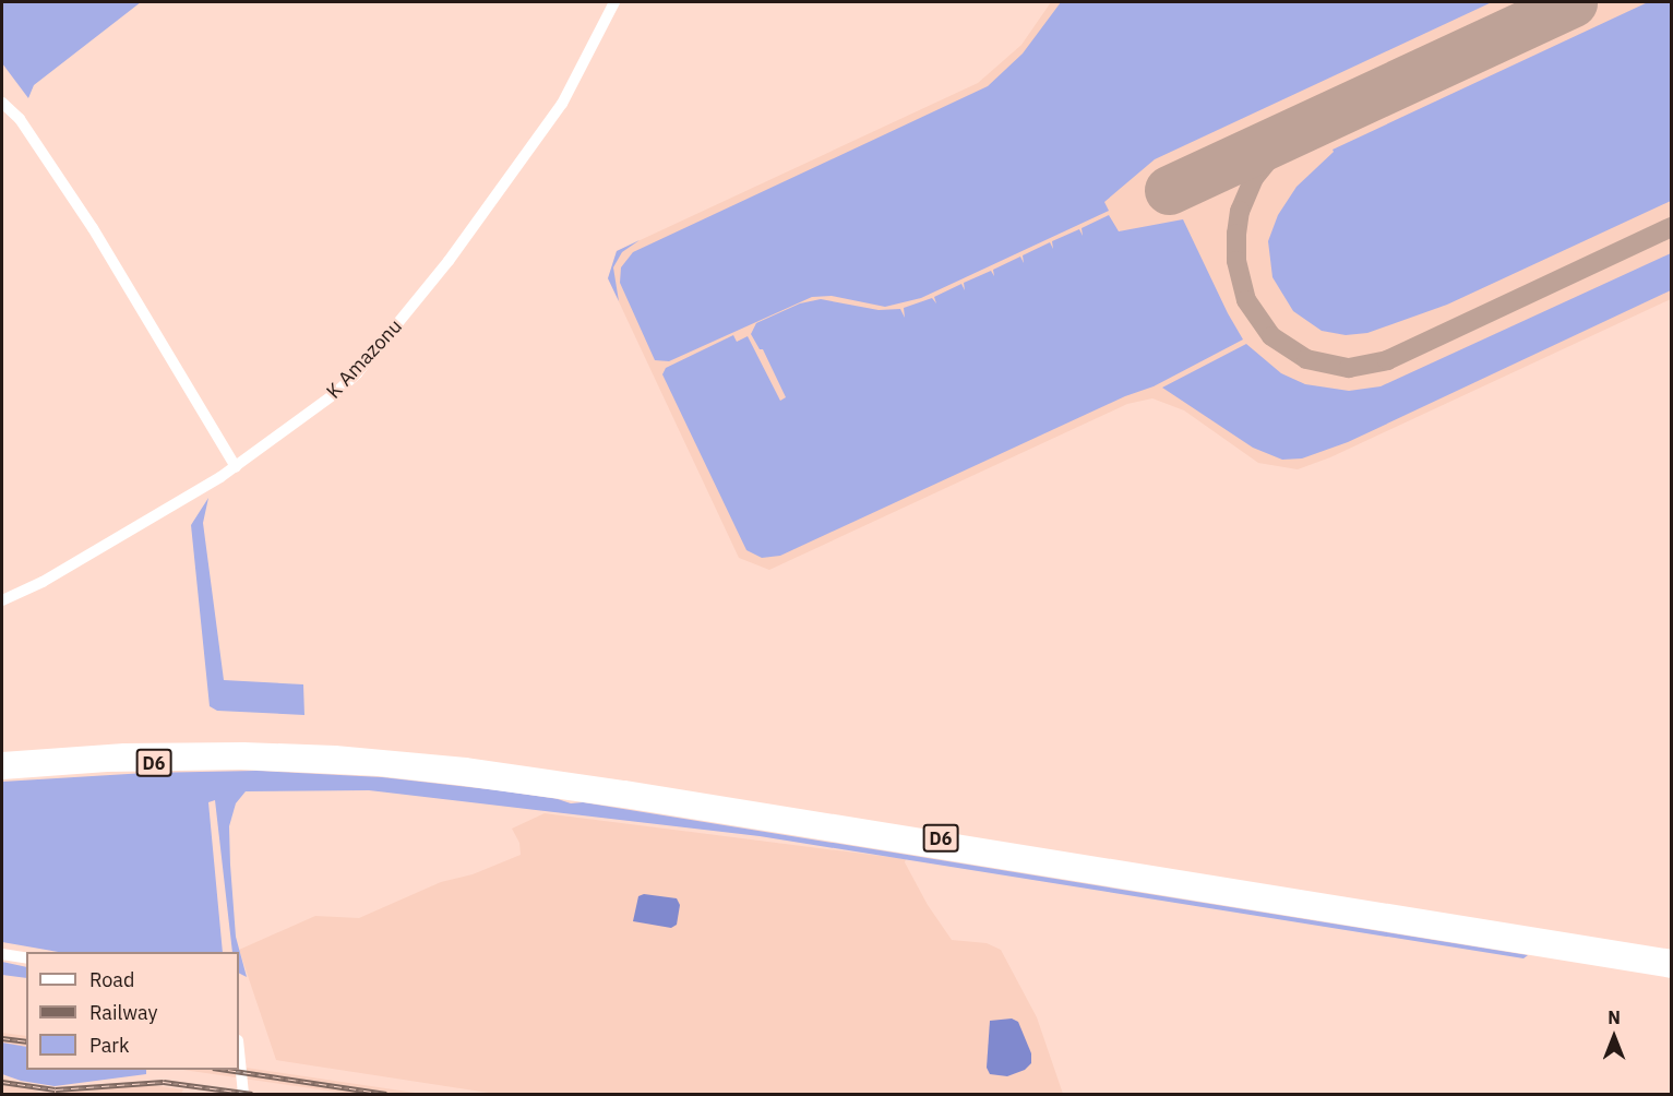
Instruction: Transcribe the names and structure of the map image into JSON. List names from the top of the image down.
{
  "streets": {
    "highway": ["D6"],
    "street": ["K Amazonu"]
  },
  "legend": ["Road", "Railway", "Park"],
  "north": "top"
}
